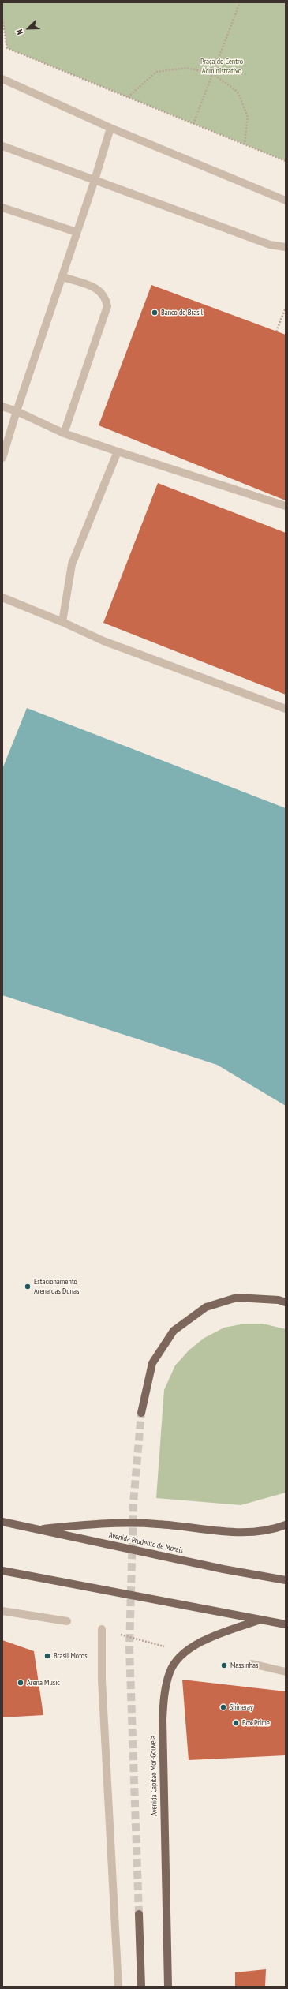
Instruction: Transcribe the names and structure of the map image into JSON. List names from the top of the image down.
{
  "streets": {
    "main road": ["Avenida Prudente de Morais", "Avenida Capitão Mor-Gouveia"]
  },
  "parks": ["Praça do Centro Administrativo"],
  "places": [
    "Banco do Brasil",
    "Estacionamento Arena das Dunas",
    "Brasil Motos",
    "Massinhas",
    "Arena Music",
    "Shineray",
    "Box Prime"
  ],
  "north": "bottom left"
}
